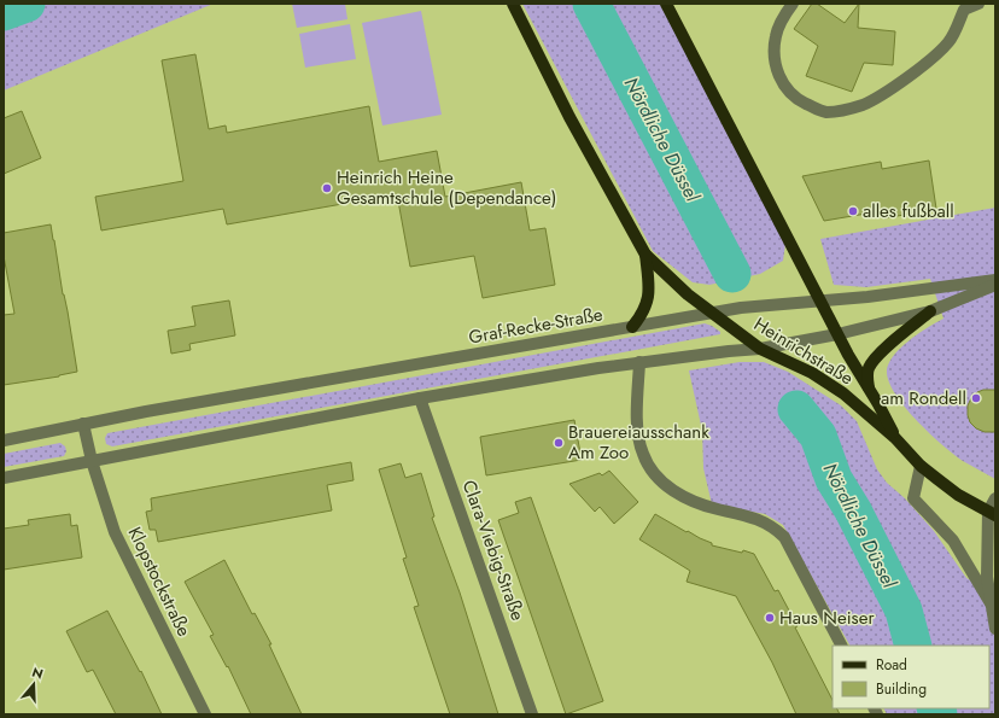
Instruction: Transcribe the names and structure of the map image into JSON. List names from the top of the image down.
{
  "streets": {
    "main road": ["Heinrichstraße"],
    "street": ["Graf-Recke-Straße", "Clara-Viebig-Straße", "Klopstockstraße"]
  },
  "crossings": [
    ["Graf-Recke-Straße", "Heinrichstraße"]
  ],
  "water": ["Nördliche Düssel"],
  "places": [
    "Heinrich Heine Gesamtschule (Dependance)",
    "alles fußball",
    "am Rondell",
    "Brauereiausschank Am Zoo",
    "Haus Neiser"
  ],
  "legend": ["Road", "Building"],
  "north": "top"
}
